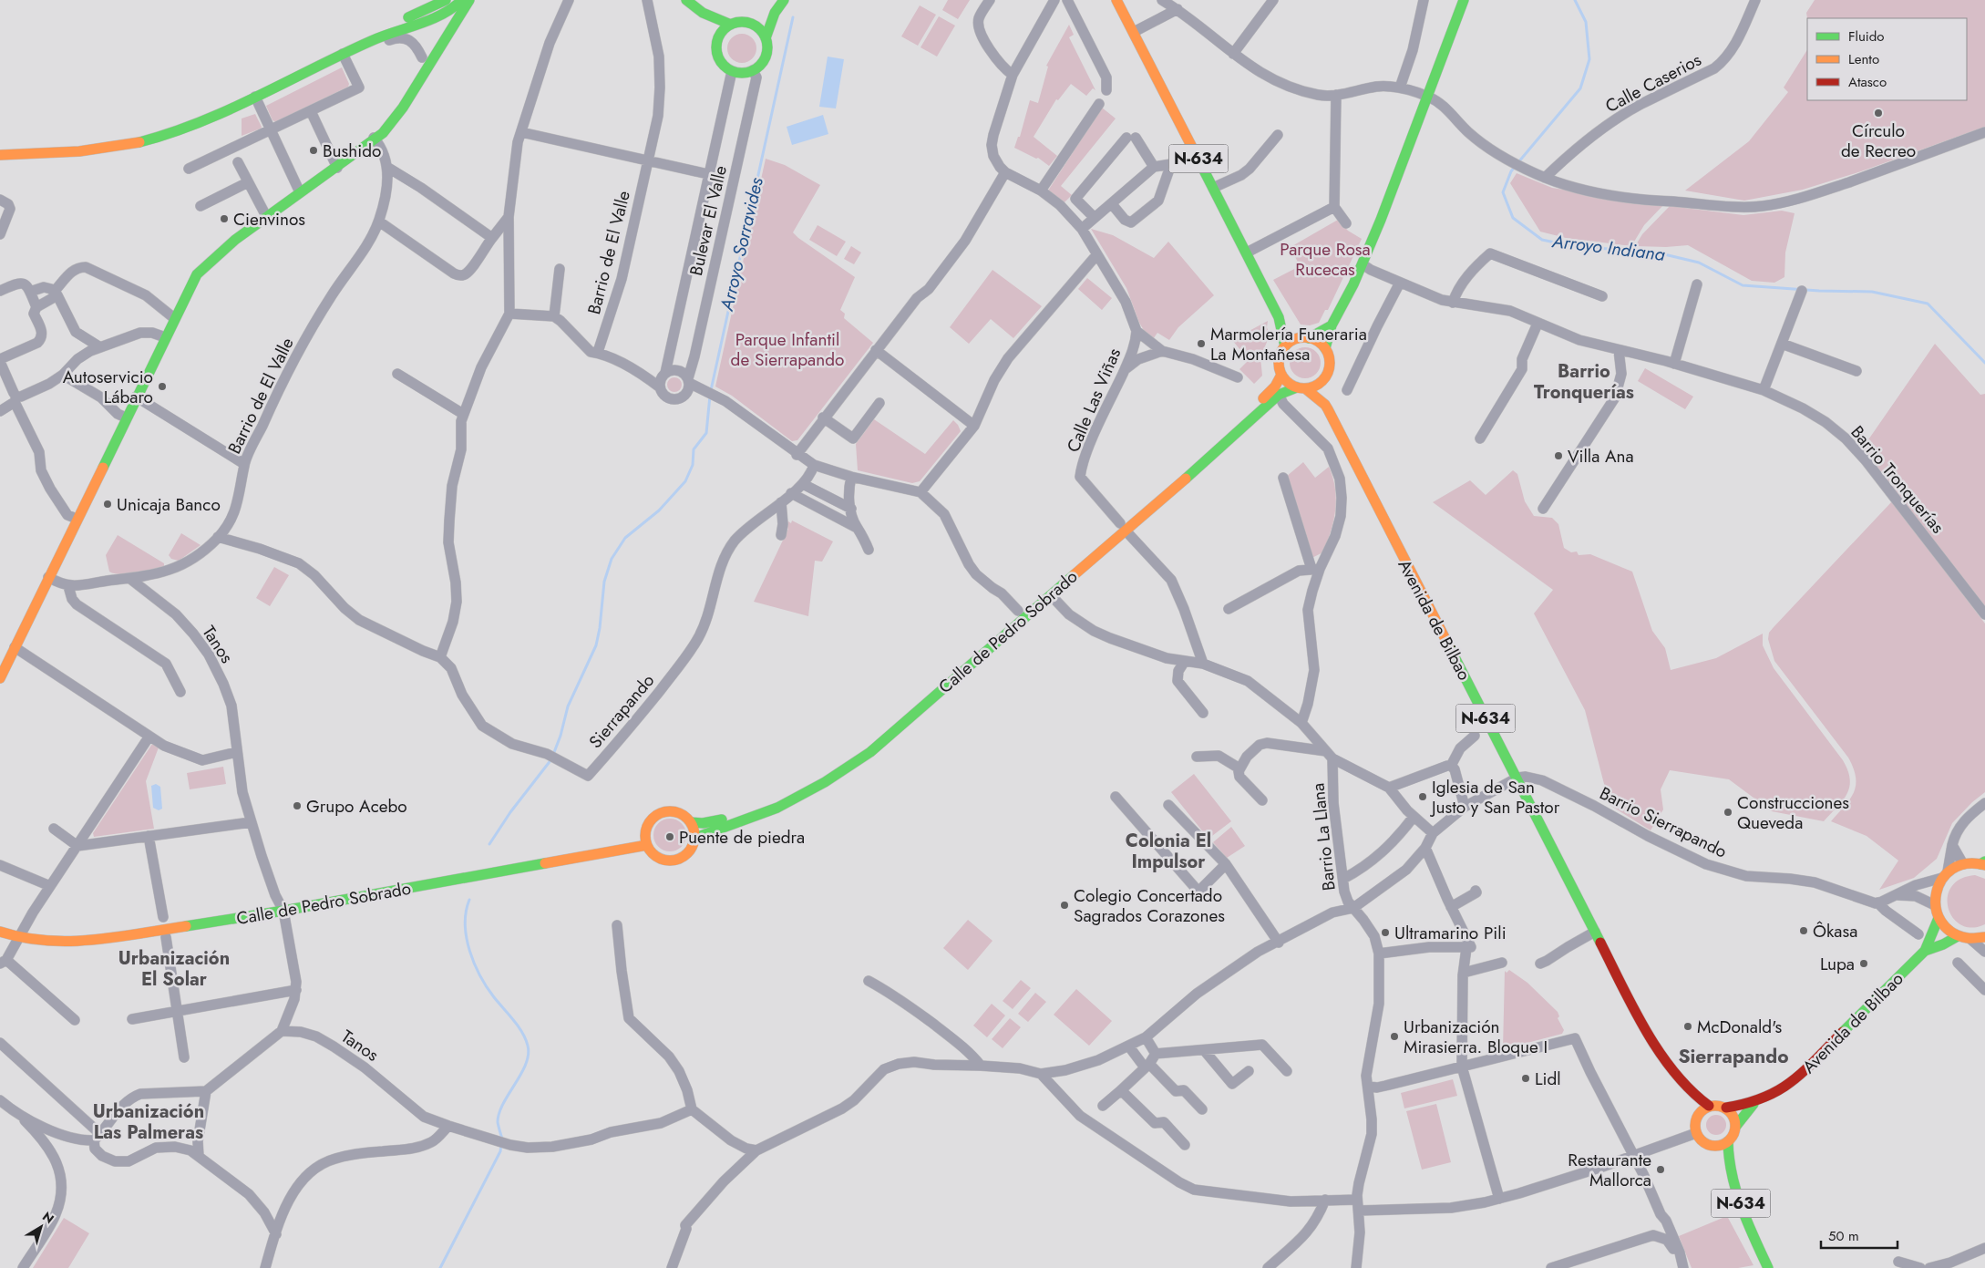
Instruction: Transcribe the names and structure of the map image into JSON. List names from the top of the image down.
{
  "streets": {
    "main road": ["N-634", "Avenida de Bilbao", "Calle de Pedro Sobrado"],
    "street": [
      "Calle Caserios",
      "Bulevar El Valle",
      "Barrio de El Valle",
      "Calle Las Viñas",
      "Barrio Tronquerías",
      "Tanos",
      "Sierrapando",
      "Barrio Sierrapando",
      "Barrio La Llana"
    ]
  },
  "crossings": [
    ["N-634", "Avenida de Bilbao"],
    ["N-634", "Calle de Pedro Sobrado"],
    ["Bulevar El Valle", "Barrio de El Valle"],
    ["Calle Las Viñas", "Calle de Pedro Sobrado"],
    ["Avenida de Bilbao", "Calle de Pedro Sobrado"],
    ["Avenida de Bilbao", "Barrio Sierrapando"],
    ["Calle de Pedro Sobrado", "Tanos"]
  ],
  "districts": [
    "Barrio Tronquerías",
    "Colonia El Impulsor",
    "Urbanización El Solar",
    "Sierrapando",
    "Urbanización Las Palmeras"
  ],
  "water": ["Arroyo Sorravides", "Arroyo Indiana"],
  "parks": ["Parque Rosa Rucecas", "Parque Infantil de Sierrapando"],
  "places": [
    "Círculo de Recreo",
    "Bushido",
    "Cienvinos",
    "Marmolería Funeraria La Montañesa",
    "Autoservicio Lábaro",
    "Villa Ana",
    "Unicaja Banco",
    "Iglesia de San Justo y San Pastor",
    "Grupo Acebo",
    "Construcciones Queveda",
    "Puente de piedra",
    "Colegio Concertado Sagrados Corazones",
    "Ôkasa",
    "Ultramarino Pili",
    "Lupa",
    "McDonald's",
    "Urbanización Mirasierra. Bloque I",
    "Lidl",
    "Restaurante Mallorca"
  ],
  "legend": ["Fluido", "Lento", "Atasco"],
  "scale_bar": "50 m",
  "north": "top right"
}
